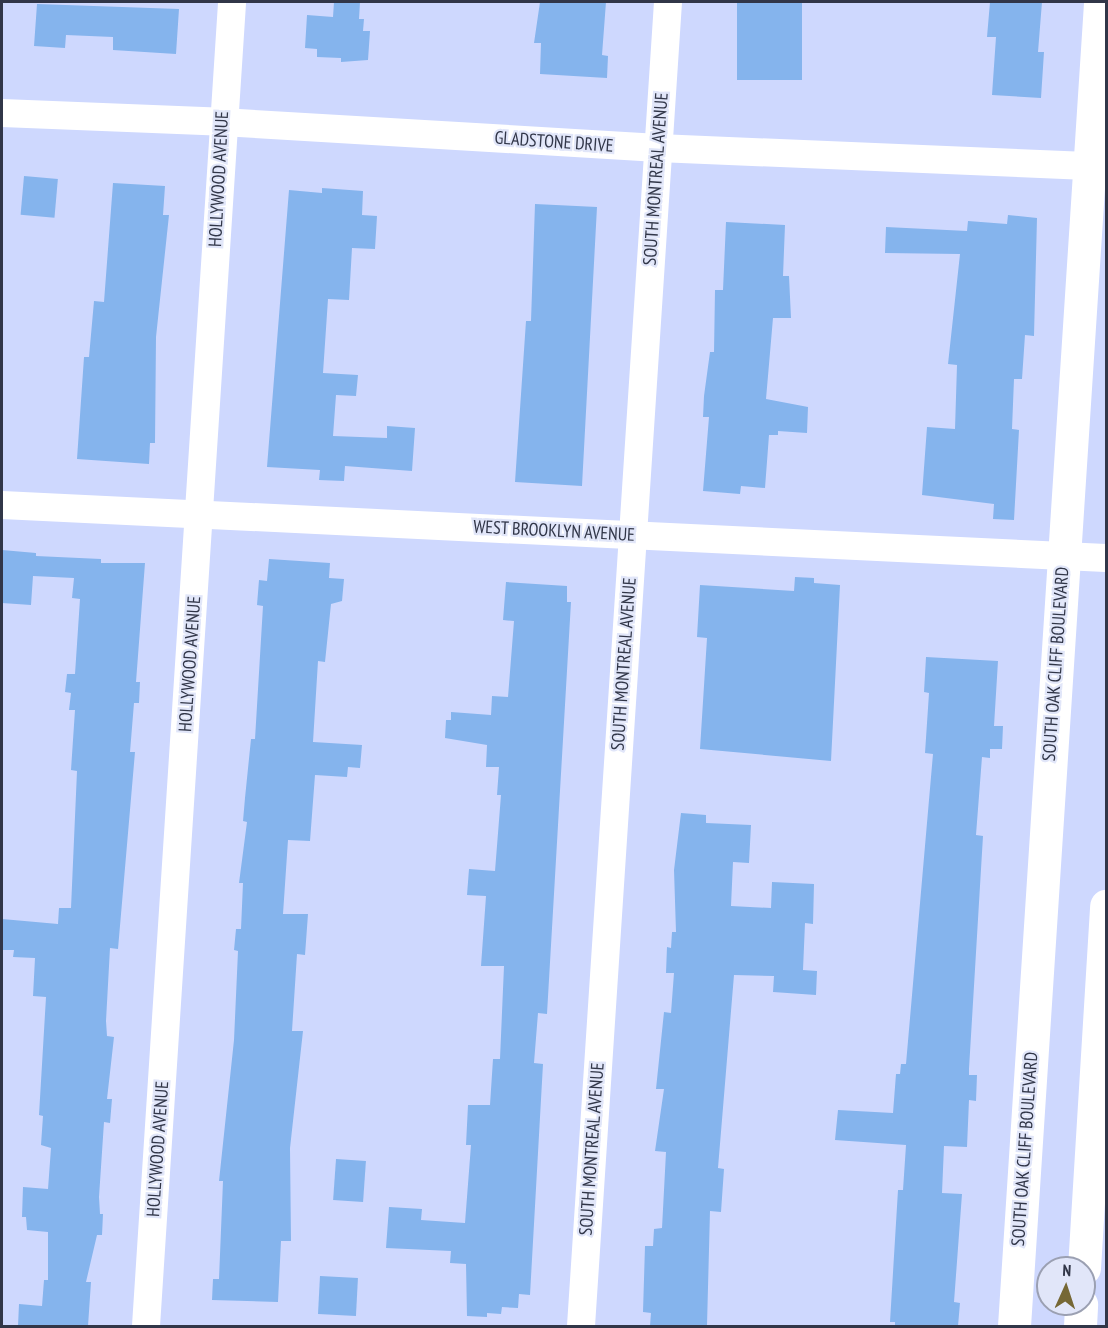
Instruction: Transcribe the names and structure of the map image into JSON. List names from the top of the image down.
{
  "streets": {
    "street": [
      "GLADSTONE DRIVE",
      "HOLLYWOOD AVENUE",
      "SOUTH MONTREAL AVENUE",
      "WEST BROOKLYN AVENUE",
      "SOUTH OAK CLIFF BOULEVARD"
    ]
  },
  "crossings": [
    ["GLADSTONE DRIVE", "HOLLYWOOD AVENUE"],
    ["GLADSTONE DRIVE", "SOUTH MONTREAL AVENUE"],
    ["GLADSTONE DRIVE", "SOUTH OAK CLIFF BOULEVARD"],
    ["HOLLYWOOD AVENUE", "WEST BROOKLYN AVENUE"],
    ["SOUTH MONTREAL AVENUE", "WEST BROOKLYN AVENUE"],
    ["WEST BROOKLYN AVENUE", "SOUTH OAK CLIFF BOULEVARD"]
  ],
  "north": "top"
}
